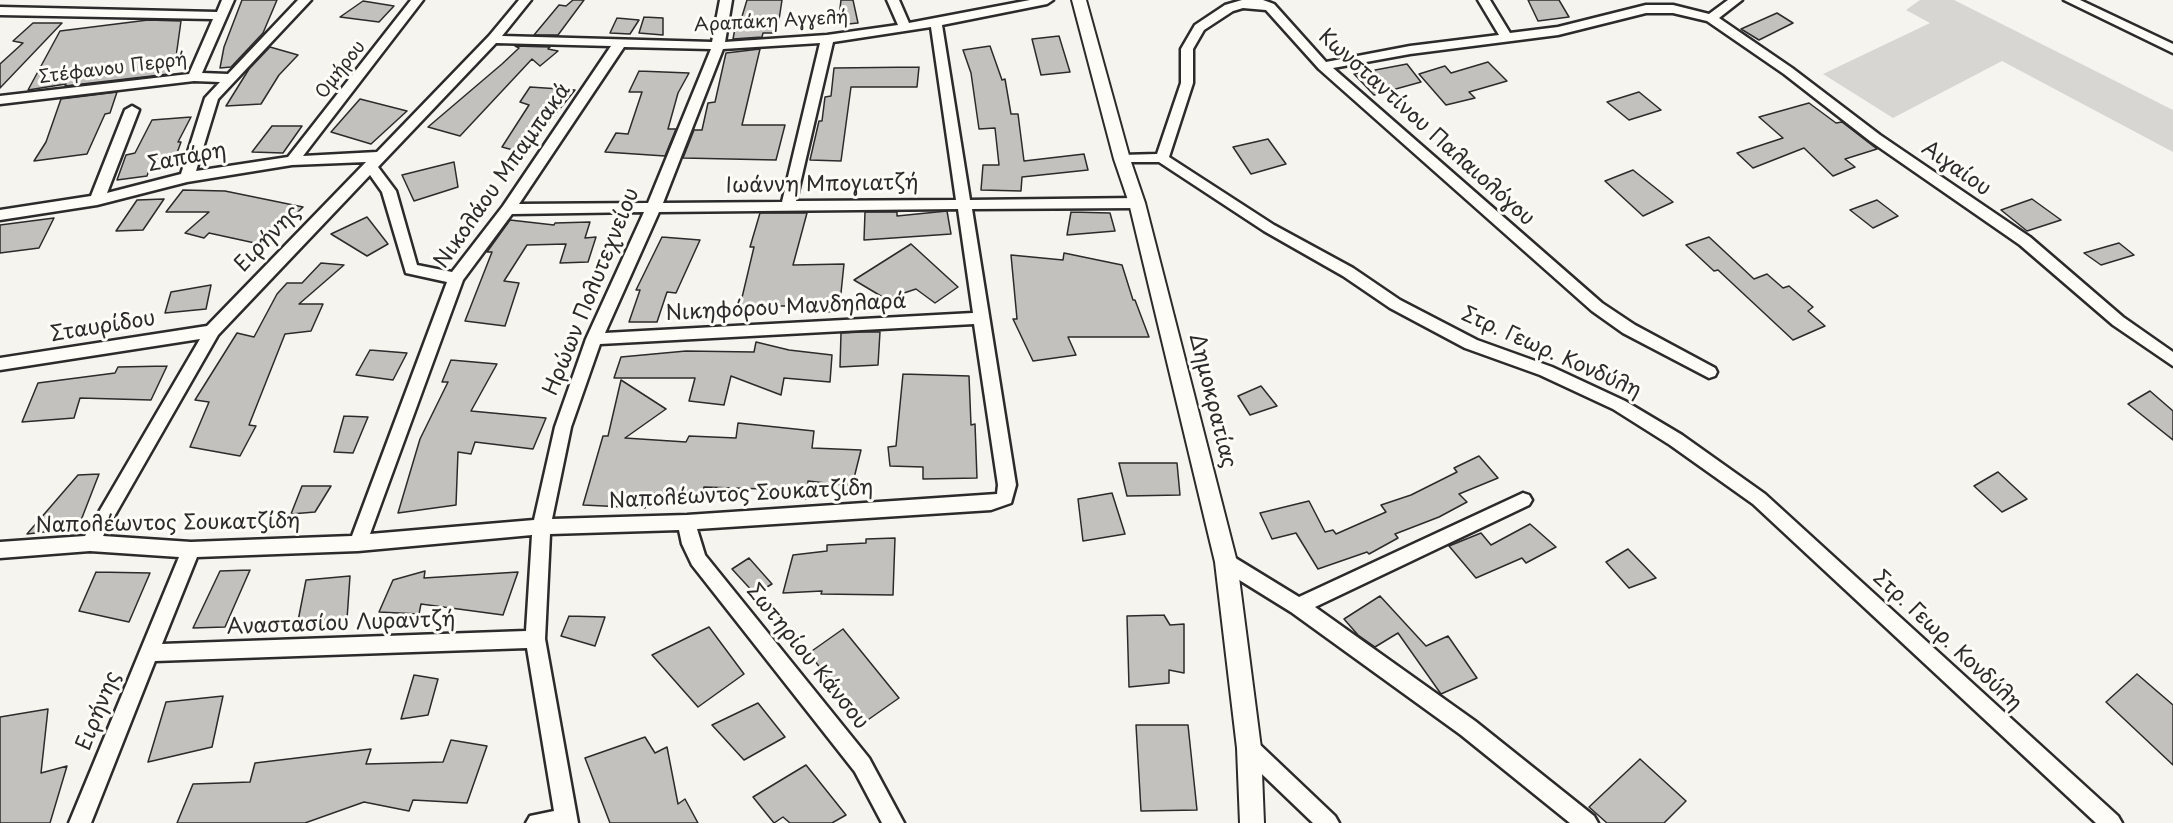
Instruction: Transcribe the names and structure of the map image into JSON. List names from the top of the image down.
{
  "streets": {
    "street": [
      "Αραπάκη Αγγελή",
      "Στέφανου Περρή",
      "Ομήρου",
      "Κωνσταντίνου Παλαιολόγου",
      "Σαπάρη",
      "Αιγαίου",
      "Νικολάου Μπαμπακά",
      "Ιωάννη Μπογιατζή",
      "Ειρήνης",
      "Ηρώων Πολυτεχνείου",
      "Νικηφόρου Μανδηλαρά",
      "Σταυρίδου",
      "Στρ. Γεωρ. Κονδύλη",
      "Δημοκρατίας",
      "Ναπολέωντος Σουκατζίδη",
      "Αναστασίου Λυραντζή",
      "Σωτηρίου Κάνσου"
    ]
  },
  "crossings": [
    ["Αραπάκη Αγγελή", "Νικολάου Μπαμπακά"],
    ["Αραπάκη Αγγελή", "Ειρήνης"],
    ["Αραπάκη Αγγελή", "Ηρώων Πολυτεχνείου"],
    ["Αραπάκη Αγγελή", "Ναπολέωντος Σουκατζίδη"],
    ["Ομήρου", "Σαπάρη"],
    ["Κωνσταντίνου Παλαιολόγου", "Στρ. Γεωρ. Κονδύλη"],
    ["Σαπάρη", "Ειρήνης"],
    ["Νικολάου Μπαμπακά", "Ιωάννη Μπογιατζή"],
    ["Νικολάου Μπαμπακά", "Ναπολέωντος Σουκατζίδη"],
    ["Ιωάννη Μπογιατζή", "Ηρώων Πολυτεχνείου"],
    ["Ιωάννη Μπογιατζή", "Δημοκρατίας"],
    ["Ιωάννη Μπογιατζή", "Ναπολέωντος Σουκατζίδη"],
    ["Ειρήνης", "Σταυρίδου"],
    ["Ειρήνης", "Ναπολέωντος Σουκατζίδη"],
    ["Ειρήνης", "Αναστασίου Λυραντζή"],
    ["Ηρώων Πολυτεχνείου", "Νικηφόρου Μανδηλαρά"],
    ["Ηρώων Πολυτεχνείου", "Ναπολέωντος Σουκατζίδη"],
    ["Ηρώων Πολυτεχνείου", "Αναστασίου Λυραντζή"],
    ["Νικηφόρου Μανδηλαρά", "Ναπολέωντος Σουκατζίδη"],
    ["Ναπολέωντος Σουκατζίδη", "Σωτηρίου Κάνσου"]
  ]
}
